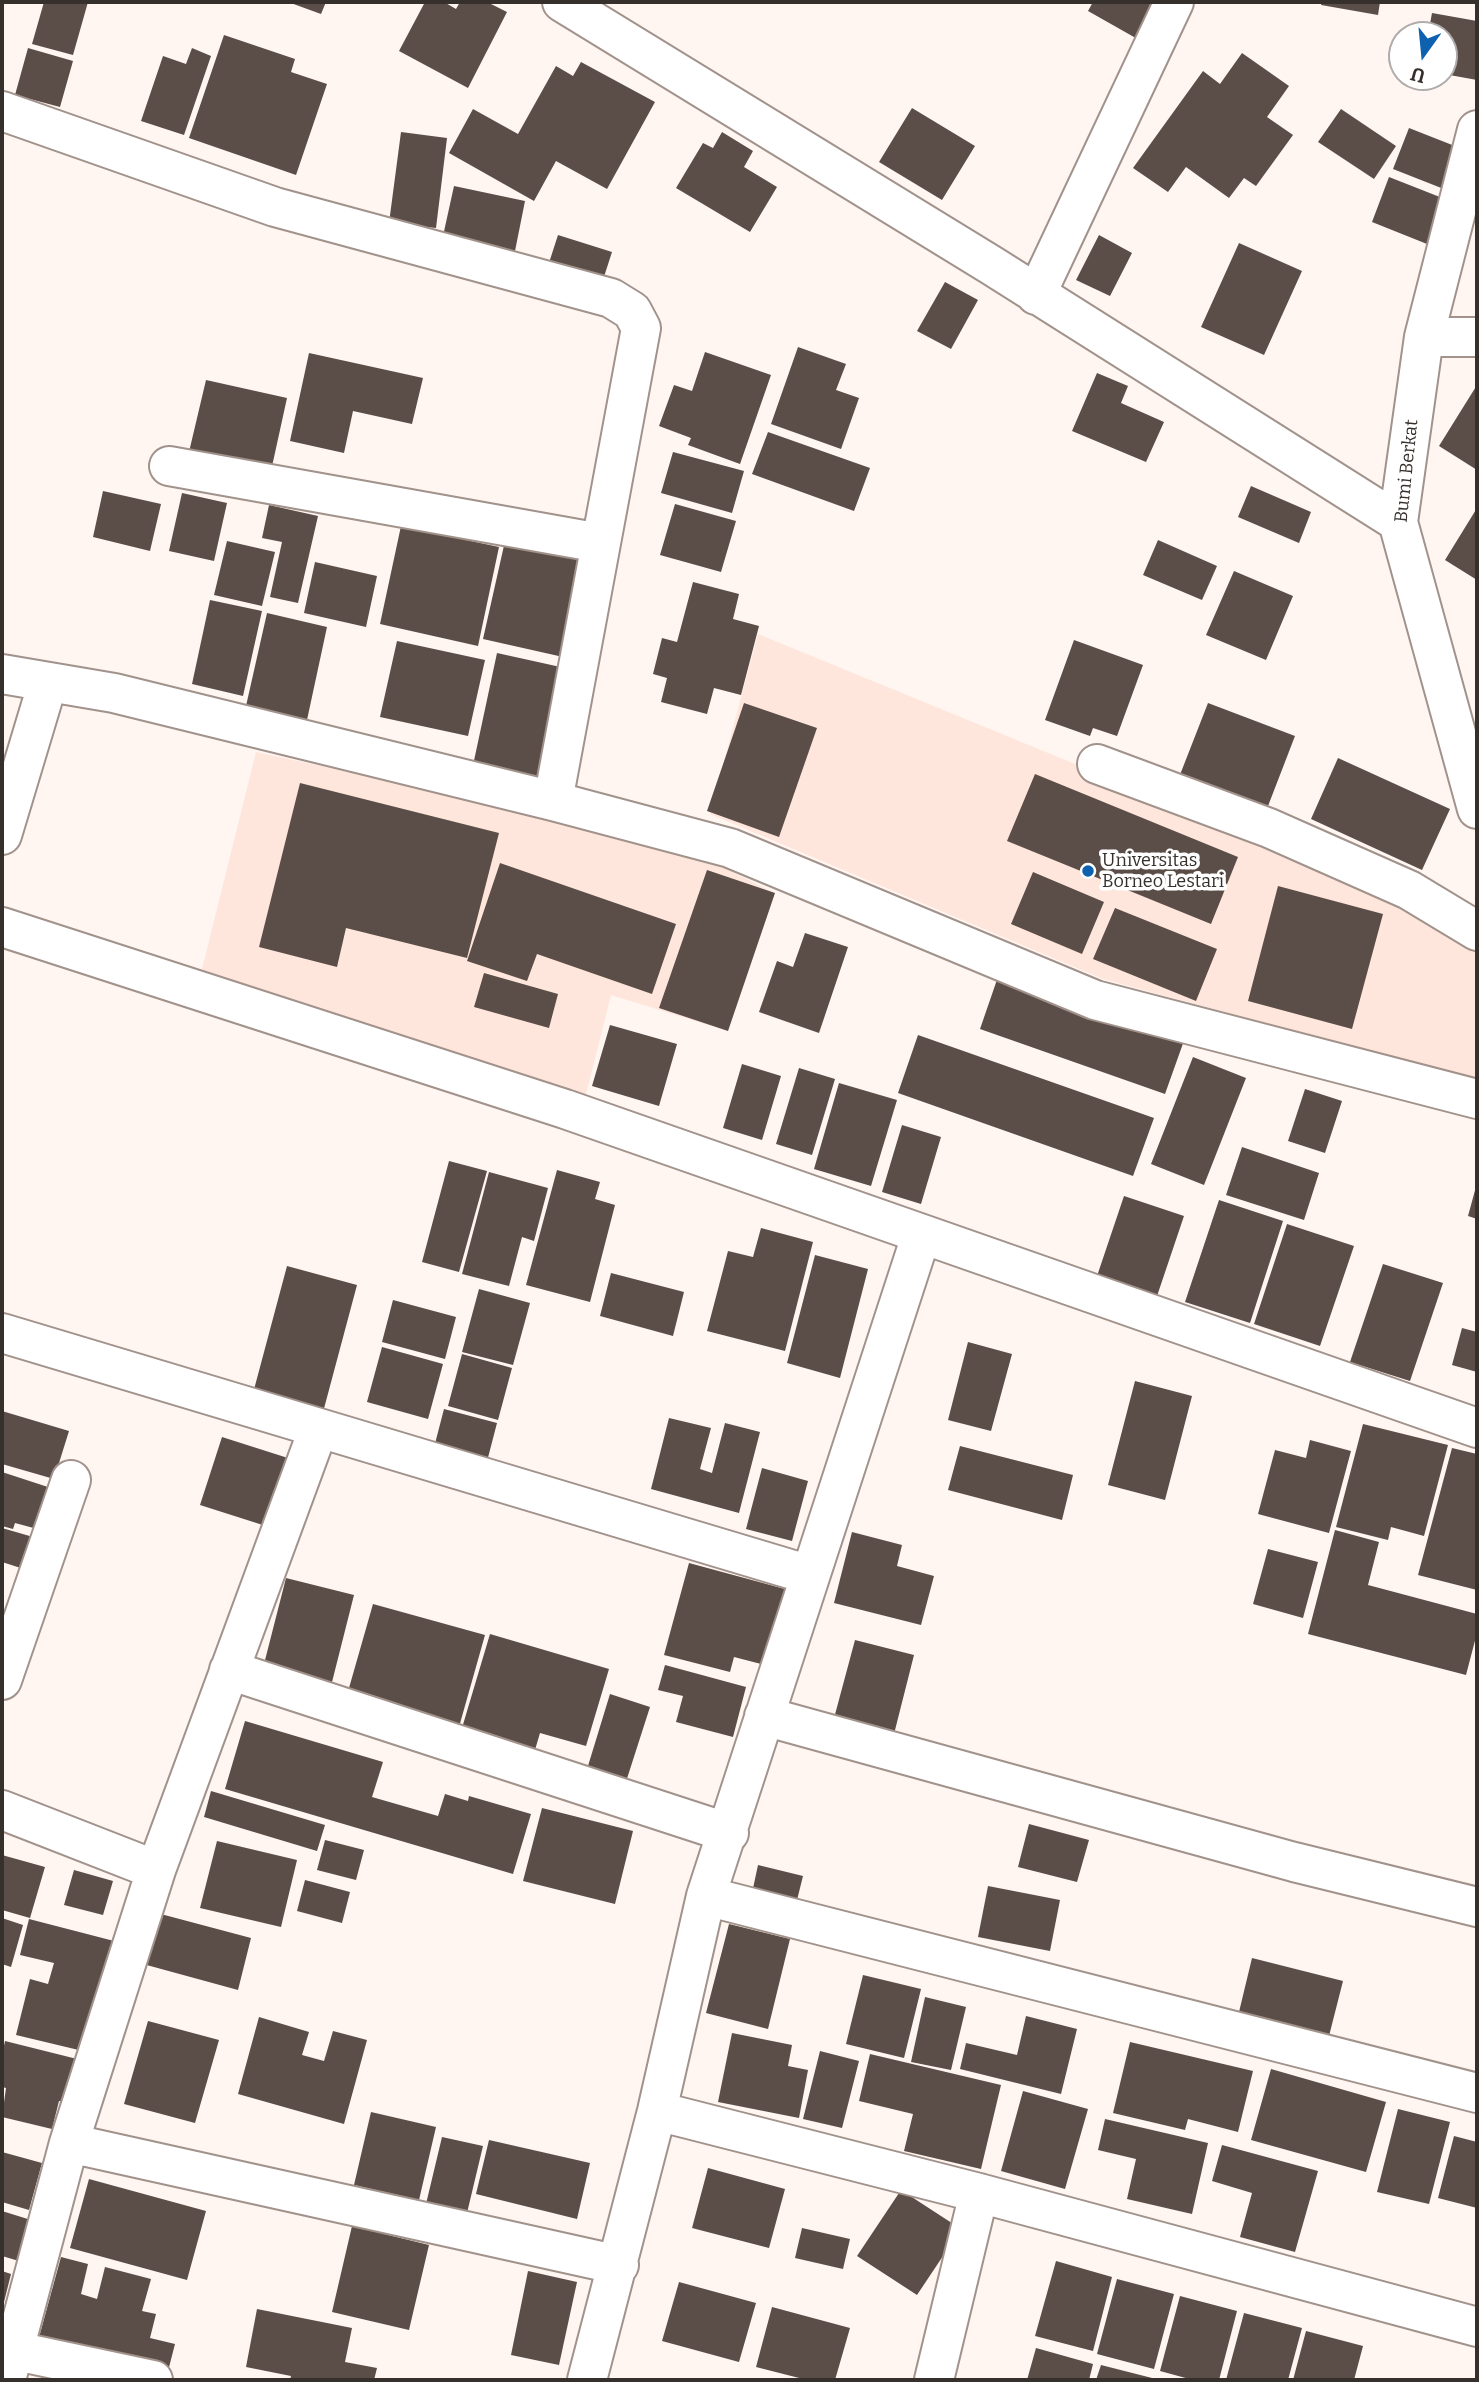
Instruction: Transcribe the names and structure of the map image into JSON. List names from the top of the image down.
{
  "streets": {
    "street": ["Bumi Berkat"]
  },
  "places": ["Universitas Borneo Lestari"],
  "north": "bottom"
}
